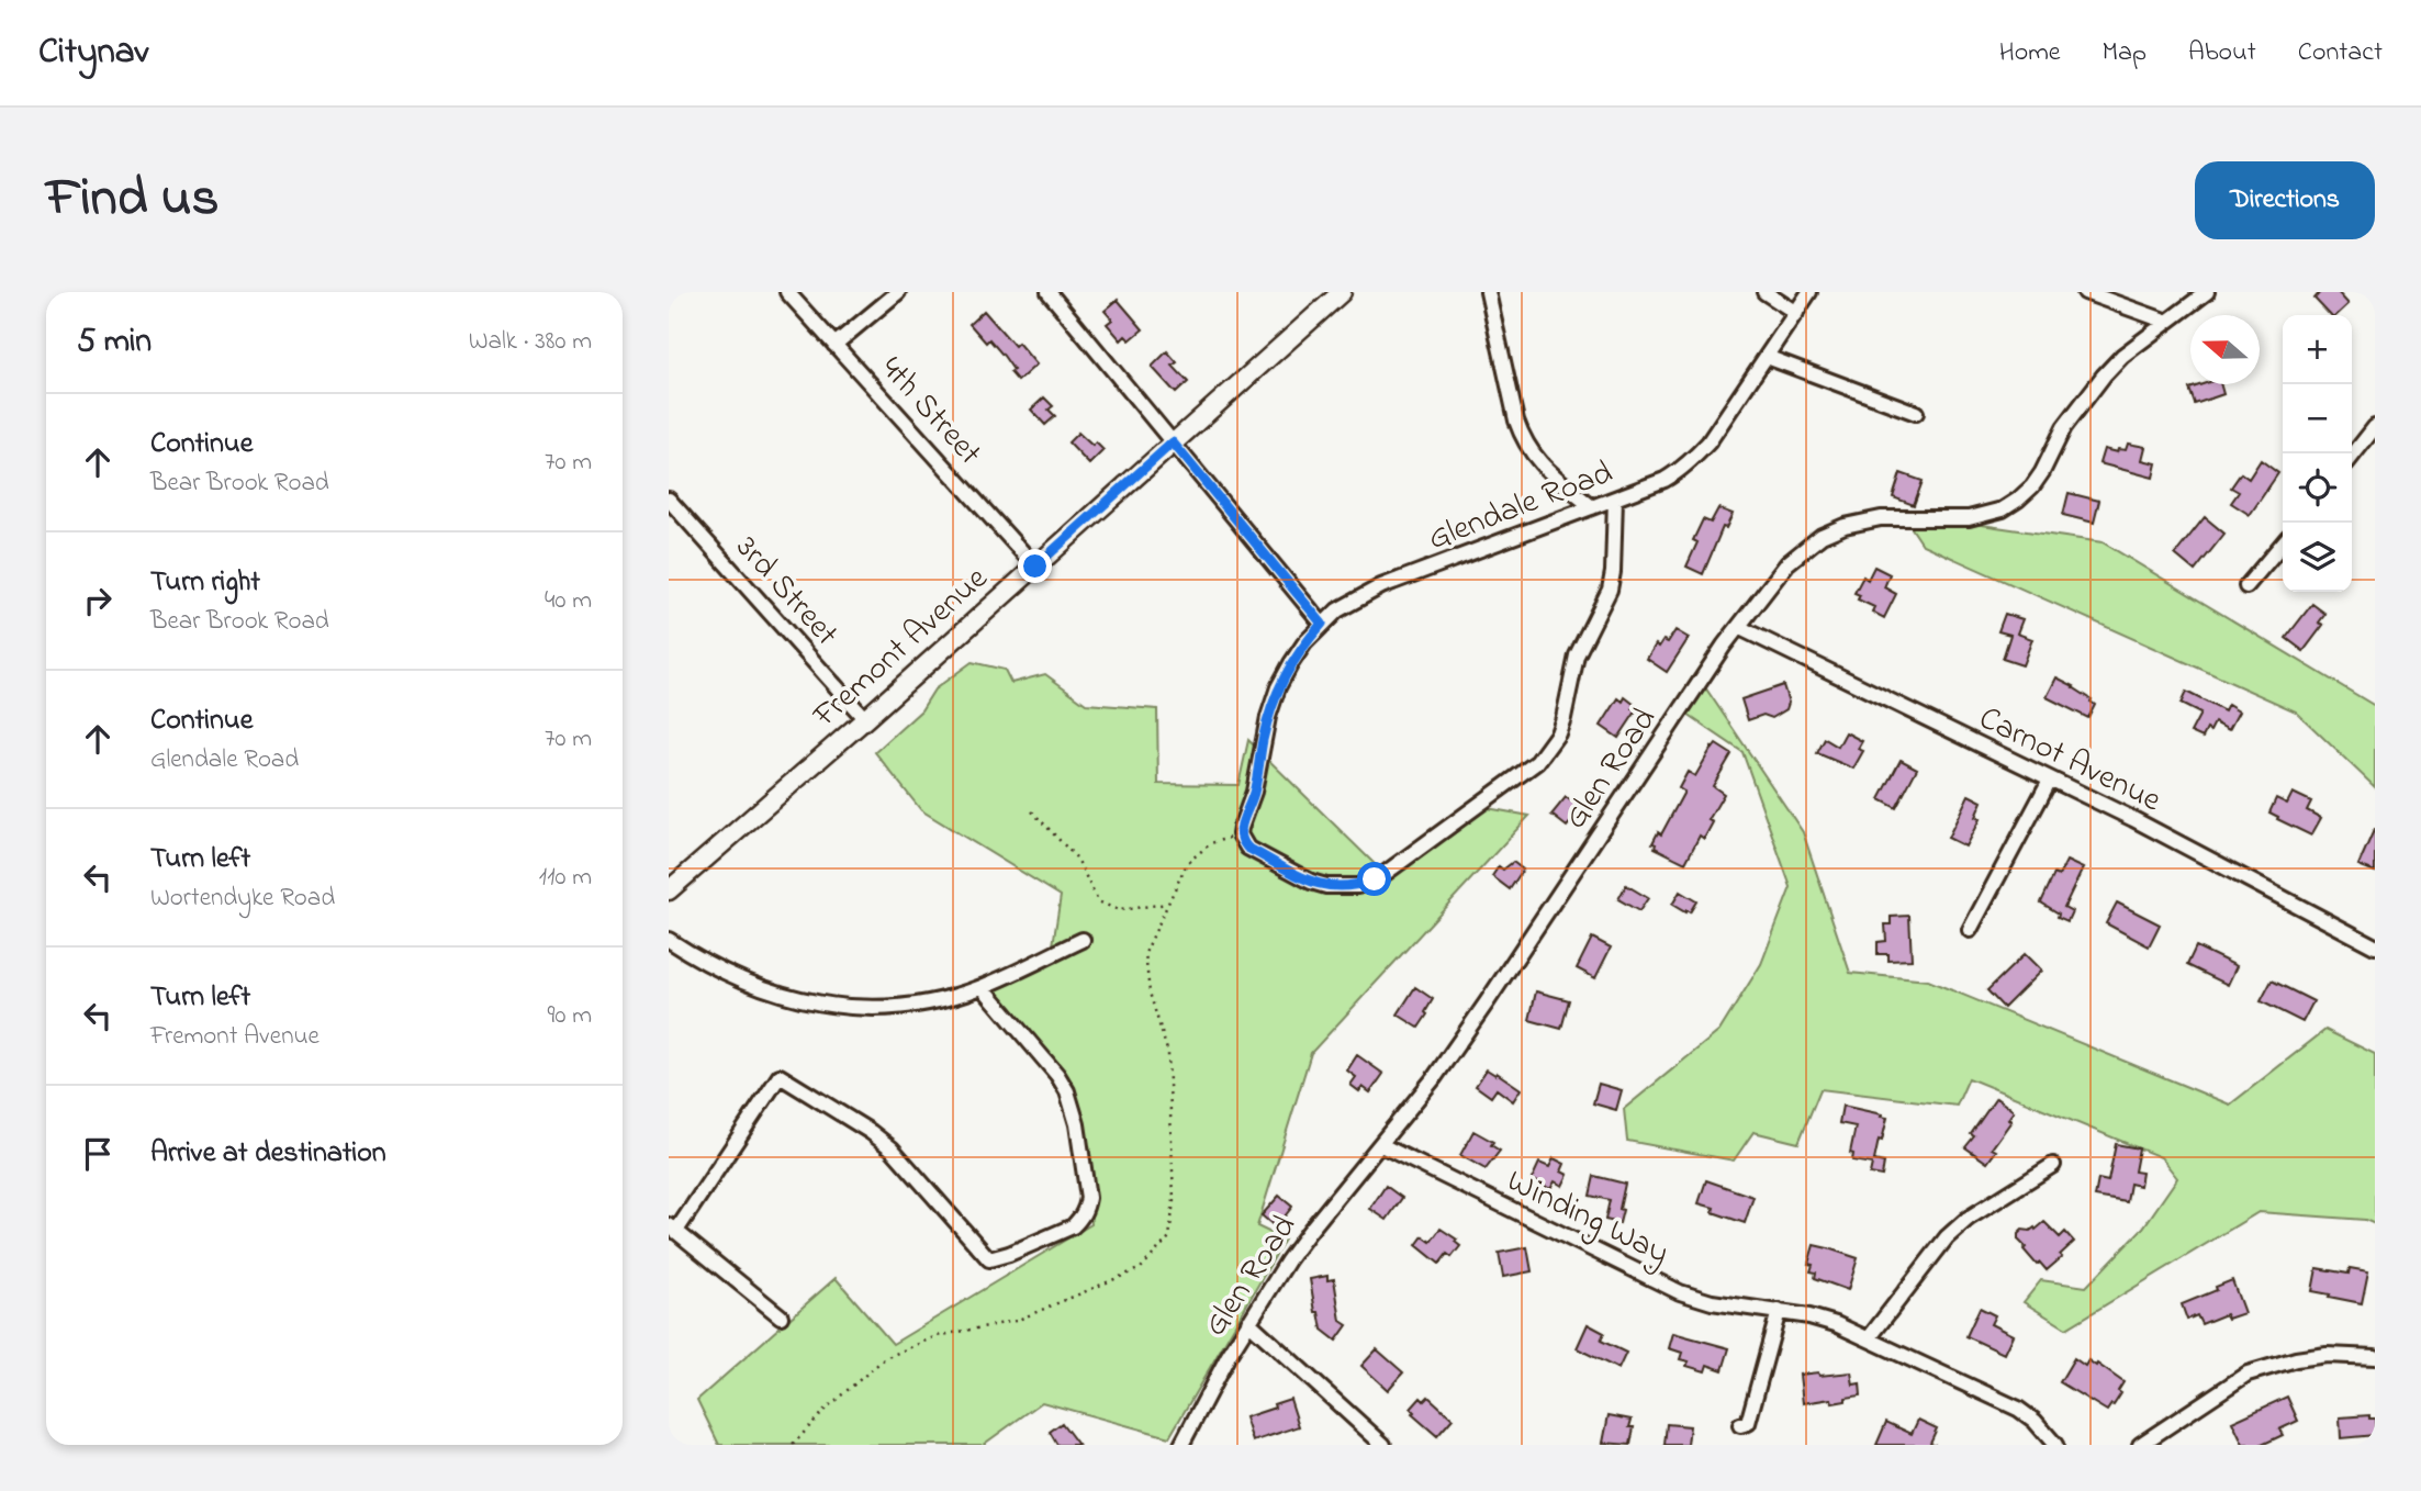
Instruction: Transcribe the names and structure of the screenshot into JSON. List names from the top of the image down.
{
  "streets": {
    "street": [
      "4th Street",
      "Glendale Road",
      "3rd Street",
      "Fremont Avenue",
      "Carnot Avenue",
      "Glen Road",
      "Winding Way"
    ]
  },
  "crossings": [
    ["4th Street", "Fremont Avenue"],
    ["3rd Street", "Fremont Avenue"],
    ["Carnot Avenue", "Glen Road"],
    ["Glen Road", "Winding Way"]
  ],
  "north": "left",
  "page": {
    "header": "Citynav",
    "nav": [
      "Home",
      "Map",
      "About",
      "Contact"
    ],
    "title": "Find us",
    "buttons": "Directions",
    "heading": ["5 min", "Walk · 380 m"],
    "map_buttons": ["+", "−"],
    "list": [
      ["Continue", "Bear Brook Road", "70 m"],
      ["Turn right", "Bear Brook Road", "40 m"],
      ["Continue", "Glendale Road", "70 m"],
      ["Turn left", "Wortendyke Road", "110 m"],
      ["Turn left", "Fremont Avenue", "90 m"],
      "Arrive at destination"
    ]
  }
}
